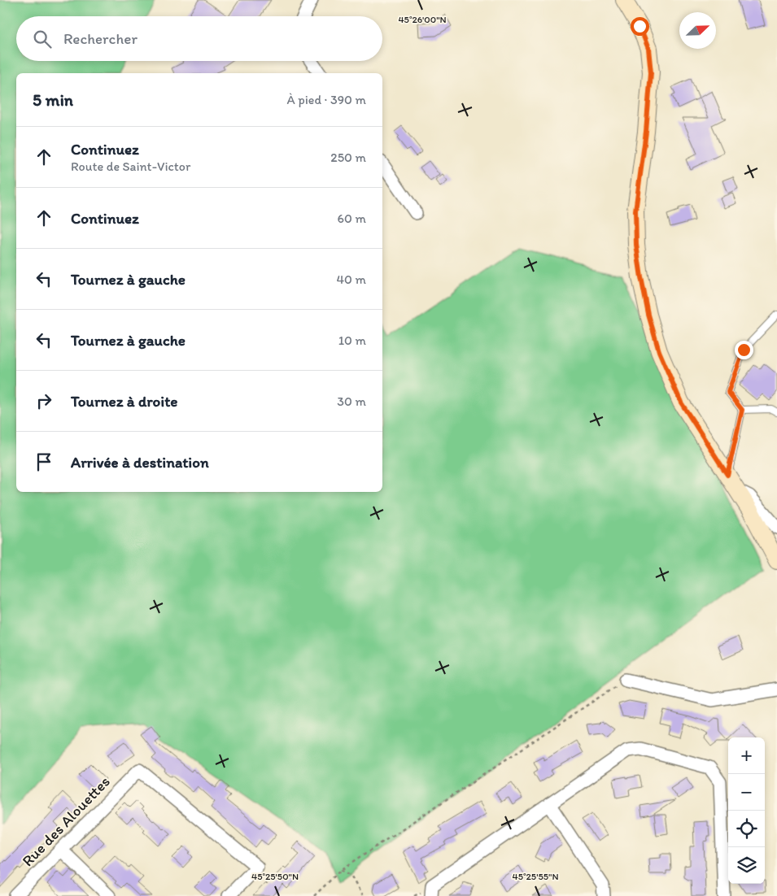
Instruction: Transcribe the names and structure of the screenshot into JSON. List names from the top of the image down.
{
  "streets": {
    "street": ["Rue des Alouettes"]
  },
  "north": "top right",
  "page": {
    "search": "Rechercher",
    "heading": ["5 min", "À pied · 390 m"],
    "list": [
      ["Continuez", "Route de Saint-Victor", "250 m"],
      ["Continuez", "60 m"],
      ["Tournez à gauche", "40 m"],
      ["Tournez à gauche", "10 m"],
      ["Tournez à droite", "30 m"],
      "Arrivée à destination"
    ],
    "map_buttons": ["+", "−"]
  },
  "coordinates": ["45°26'00\"N", "45°25'50\"N", "45°25'55\"N"]
}
